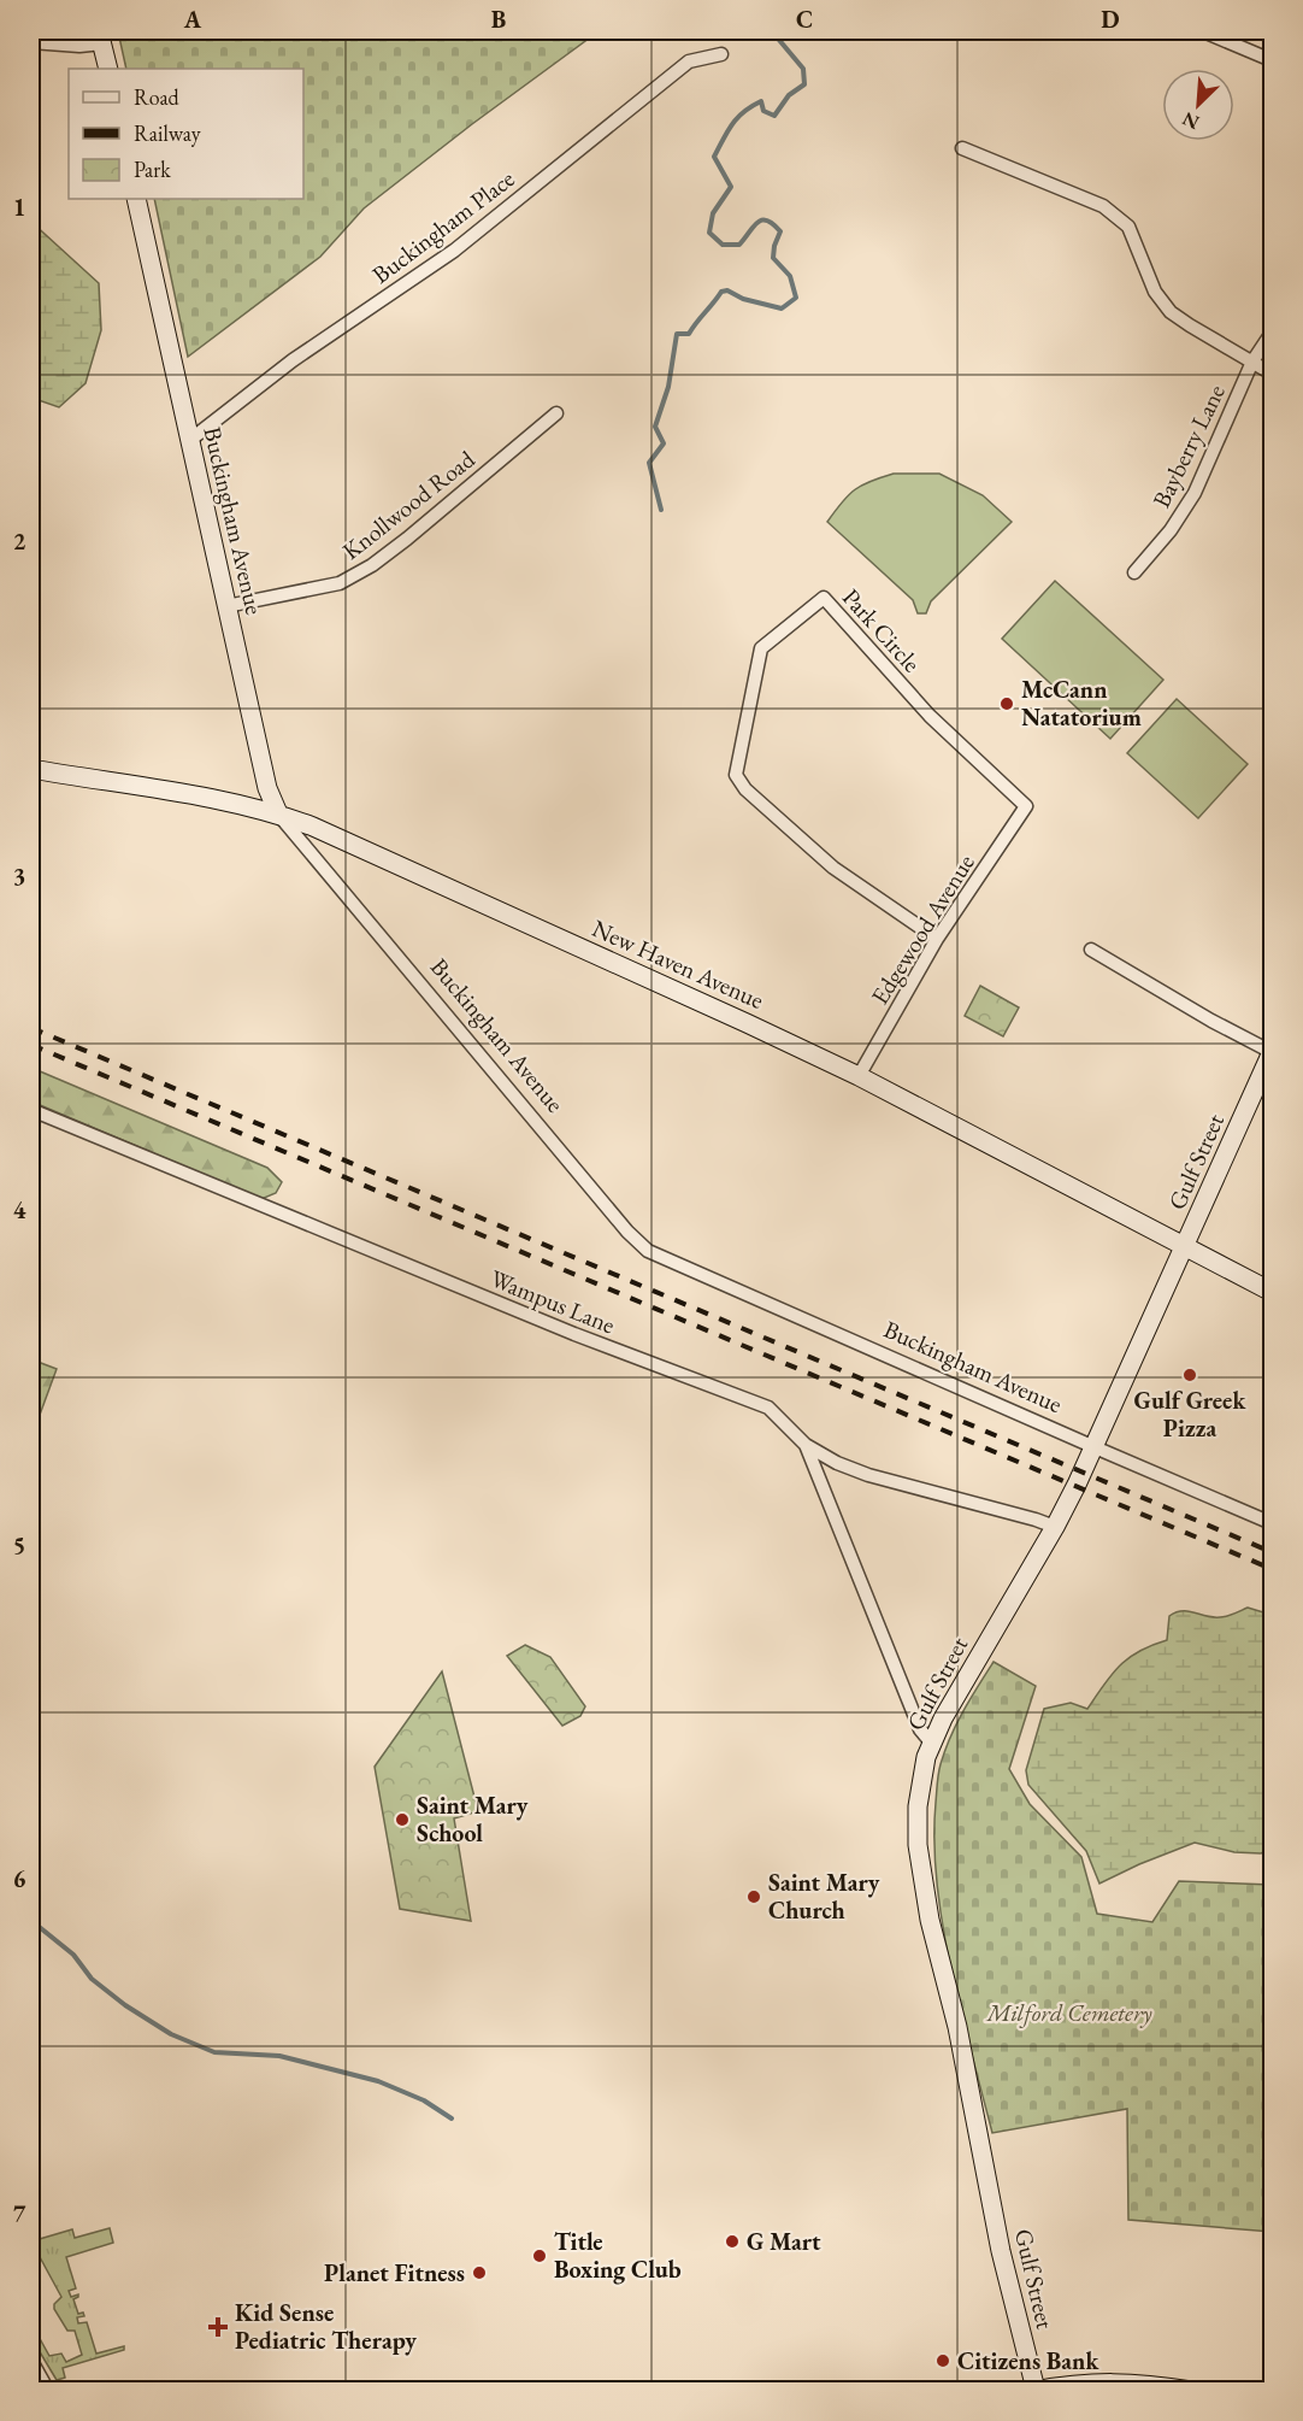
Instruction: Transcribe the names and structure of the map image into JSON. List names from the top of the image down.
{
  "streets": {
    "main road": ["Buckingham Avenue", "New Haven Avenue", "Gulf Street"],
    "street": [
      "Buckingham Place",
      "Bayberry Lane",
      "Knollwood Road",
      "Park Circle",
      "Edgewood Avenue",
      "Wampus Lane"
    ]
  },
  "crossings": [
    ["Buckingham Place", "Buckingham Avenue"],
    ["Knollwood Road", "Buckingham Avenue"],
    ["Buckingham Avenue", "New Haven Avenue"],
    ["Buckingham Avenue", "Gulf Street"],
    ["Park Circle", "Edgewood Avenue"],
    ["Edgewood Avenue", "New Haven Avenue"],
    ["New Haven Avenue", "Gulf Street"],
    ["Gulf Street", "Wampus Lane"]
  ],
  "parks": ["Milford Cemetery"],
  "places": {
    "other": [
      "McCann Natatorium",
      "Gulf Greek Pizza",
      "Saint Mary School",
      "Saint Mary Church",
      "G Mart",
      "Title Boxing Club",
      "Planet Fitness",
      "Citizens Bank"
    ],
    "health": ["Kid Sense Pediatric Therapy"]
  },
  "legend": ["Road", "Railway", "Park"],
  "north": "bottom left",
  "grid": {
    "columns": [
      "A",
      "B",
      "C",
      "D"
    ],
    "rows": [
      "1",
      "2",
      "3",
      "4",
      "5",
      "6",
      "7"
    ]
  }
}
